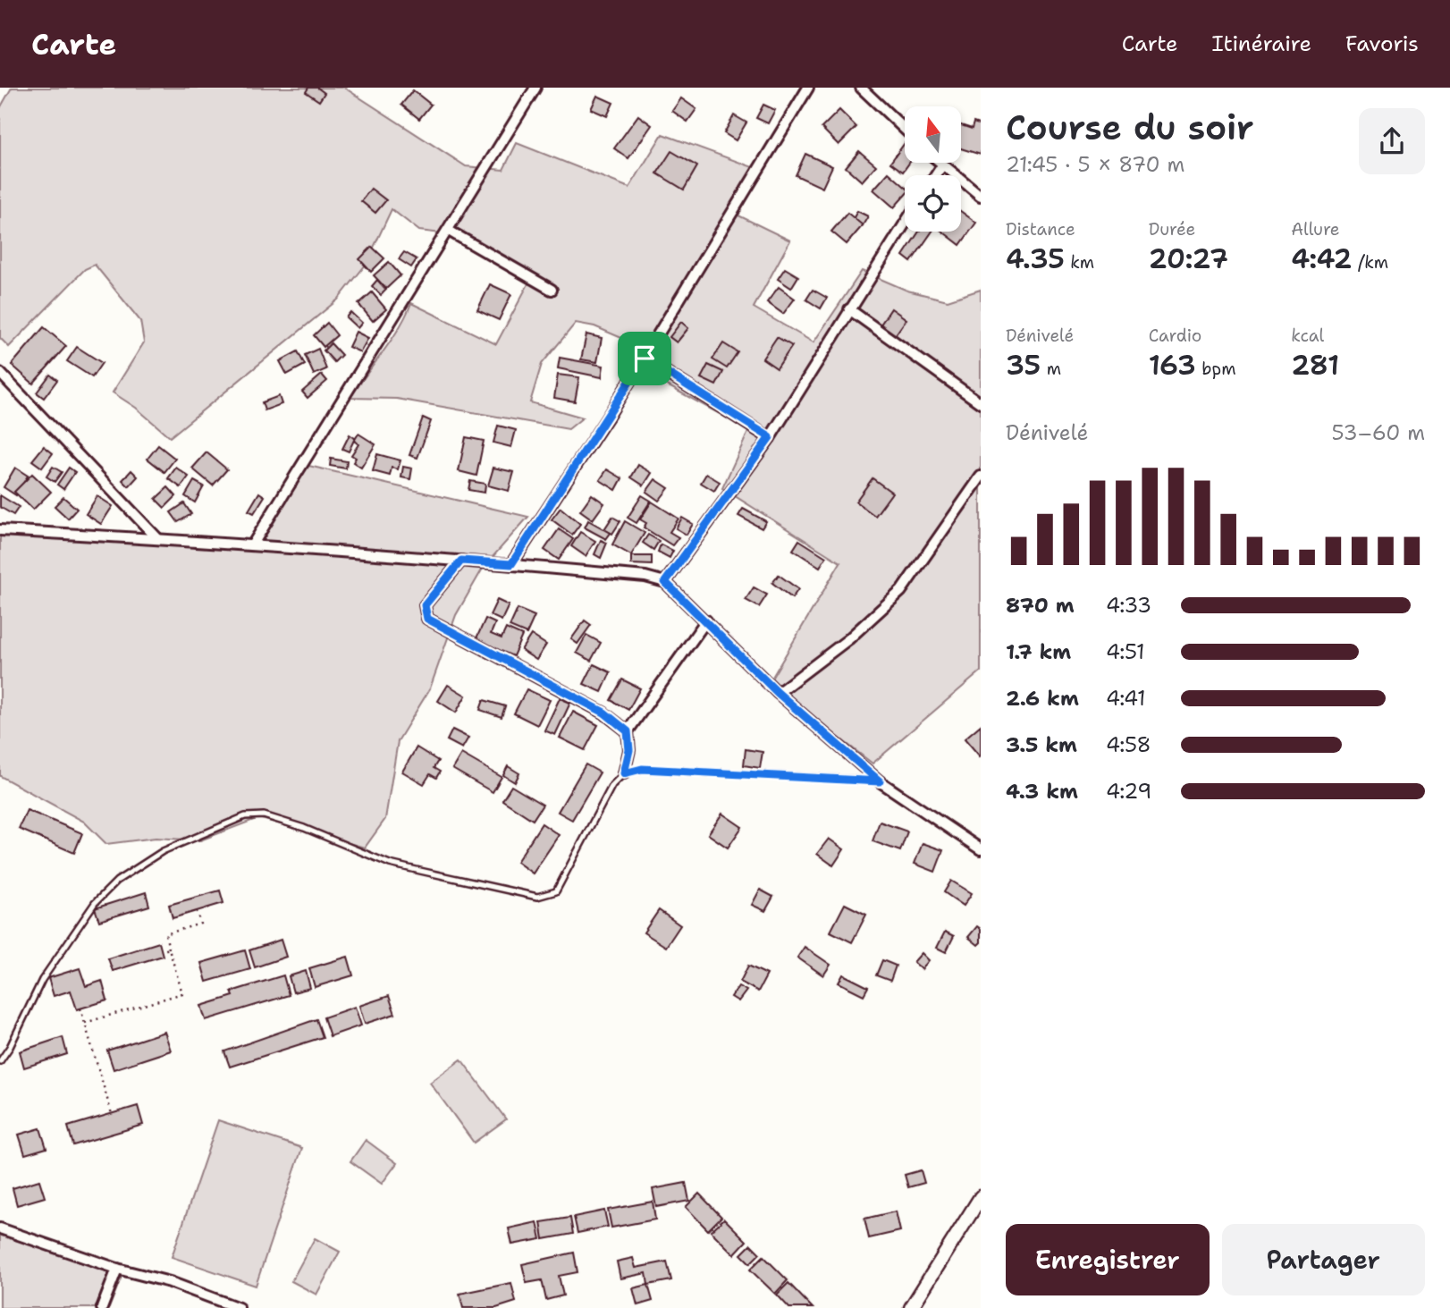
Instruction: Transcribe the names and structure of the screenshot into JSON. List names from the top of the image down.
{
  "north": "top",
  "page": {
    "header": "Carte",
    "nav": ["Carte", "Itinéraire", "Favoris"],
    "heading": ["Course du soir", "21:45 · 5 × 870 m"],
    "stats": [
      ["Distance", "4.35 km"],
      ["Durée", "20:27"],
      ["Allure", "4:42 /km"],
      ["Dénivelé", "35 m"],
      ["Cardio", "163 bpm"],
      ["kcal", "281"]
    ],
    "chart": ["Dénivelé", "53–60 m"],
    "list": [
      {
        "name": "870 m",
        "note": "4:33"
      },
      {
        "name": "1.7 km",
        "note": "4:51"
      },
      {
        "name": "2.6 km",
        "note": "4:41"
      },
      {
        "name": "3.5 km",
        "note": "4:58"
      },
      {
        "name": "4.3 km",
        "note": "4:29"
      }
    ],
    "buttons": ["Enregistrer", "Partager"]
  }
}
